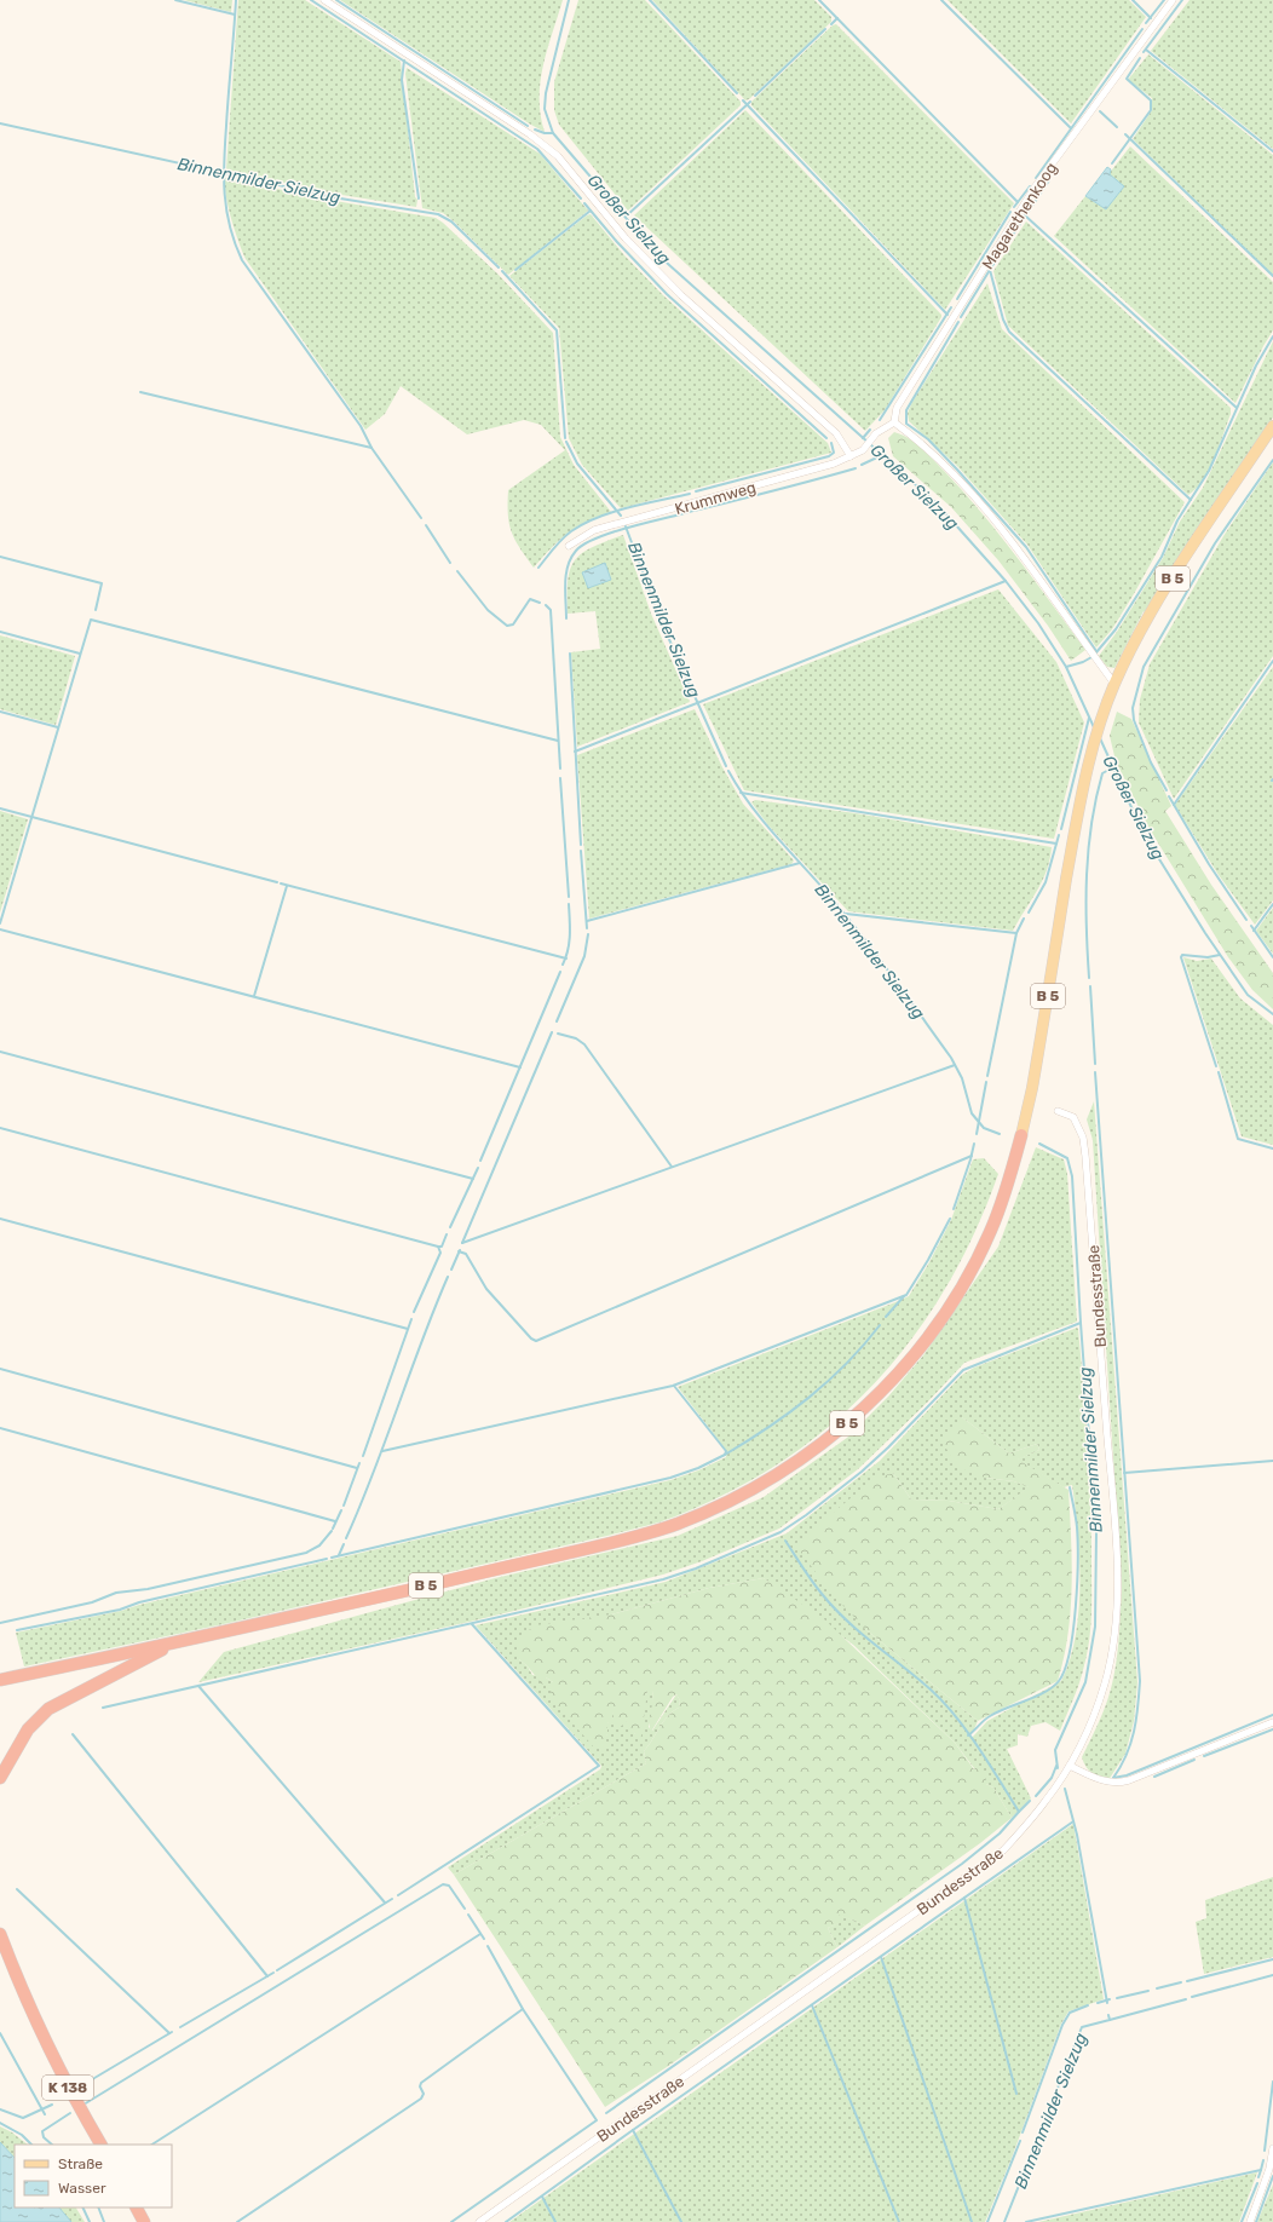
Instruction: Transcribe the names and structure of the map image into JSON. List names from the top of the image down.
{
  "streets": {
    "highway": ["B 5", "K 138"],
    "street": ["Magarethenkoog", "Krummweg", "Bundesstraße"]
  },
  "crossings": [
    ["Magarethenkoog", "Krummweg"]
  ],
  "water": ["Binnenmilder Sielzug", "Großer Sielzug"],
  "legend": ["Straße", "Wasser"]
}
